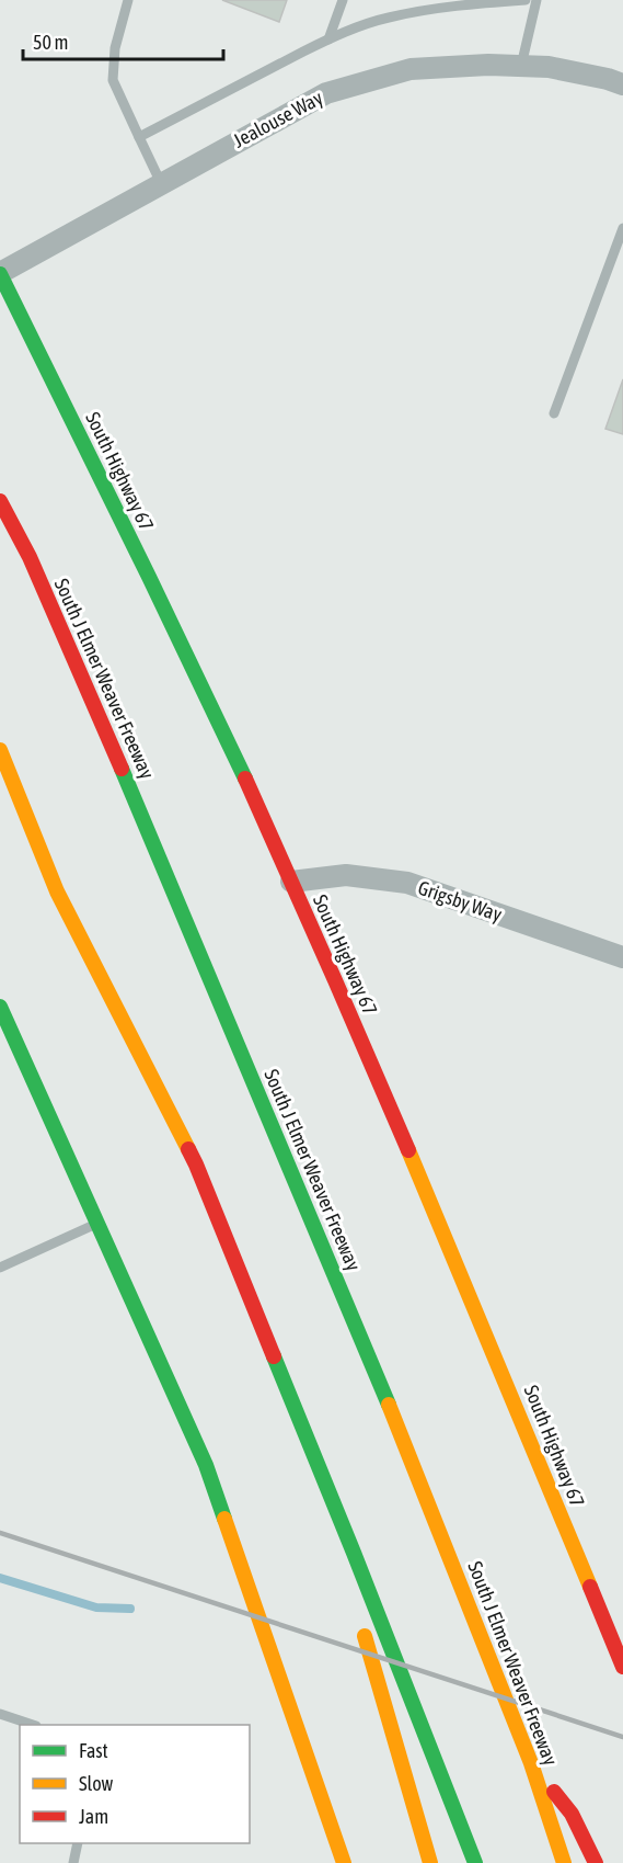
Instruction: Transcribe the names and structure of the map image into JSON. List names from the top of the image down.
{
  "streets": {
    "main road": ["South Highway 67", "South J Elmer Weaver Freeway"],
    "street": ["Jealouse Way", "Grigsby Way"]
  },
  "crossings": [
    ["Jealouse Way", "South Highway 67"],
    ["South Highway 67", "Grigsby Way"]
  ],
  "legend": ["Fast", "Slow", "Jam"],
  "scale_bar": "50 m"
}
